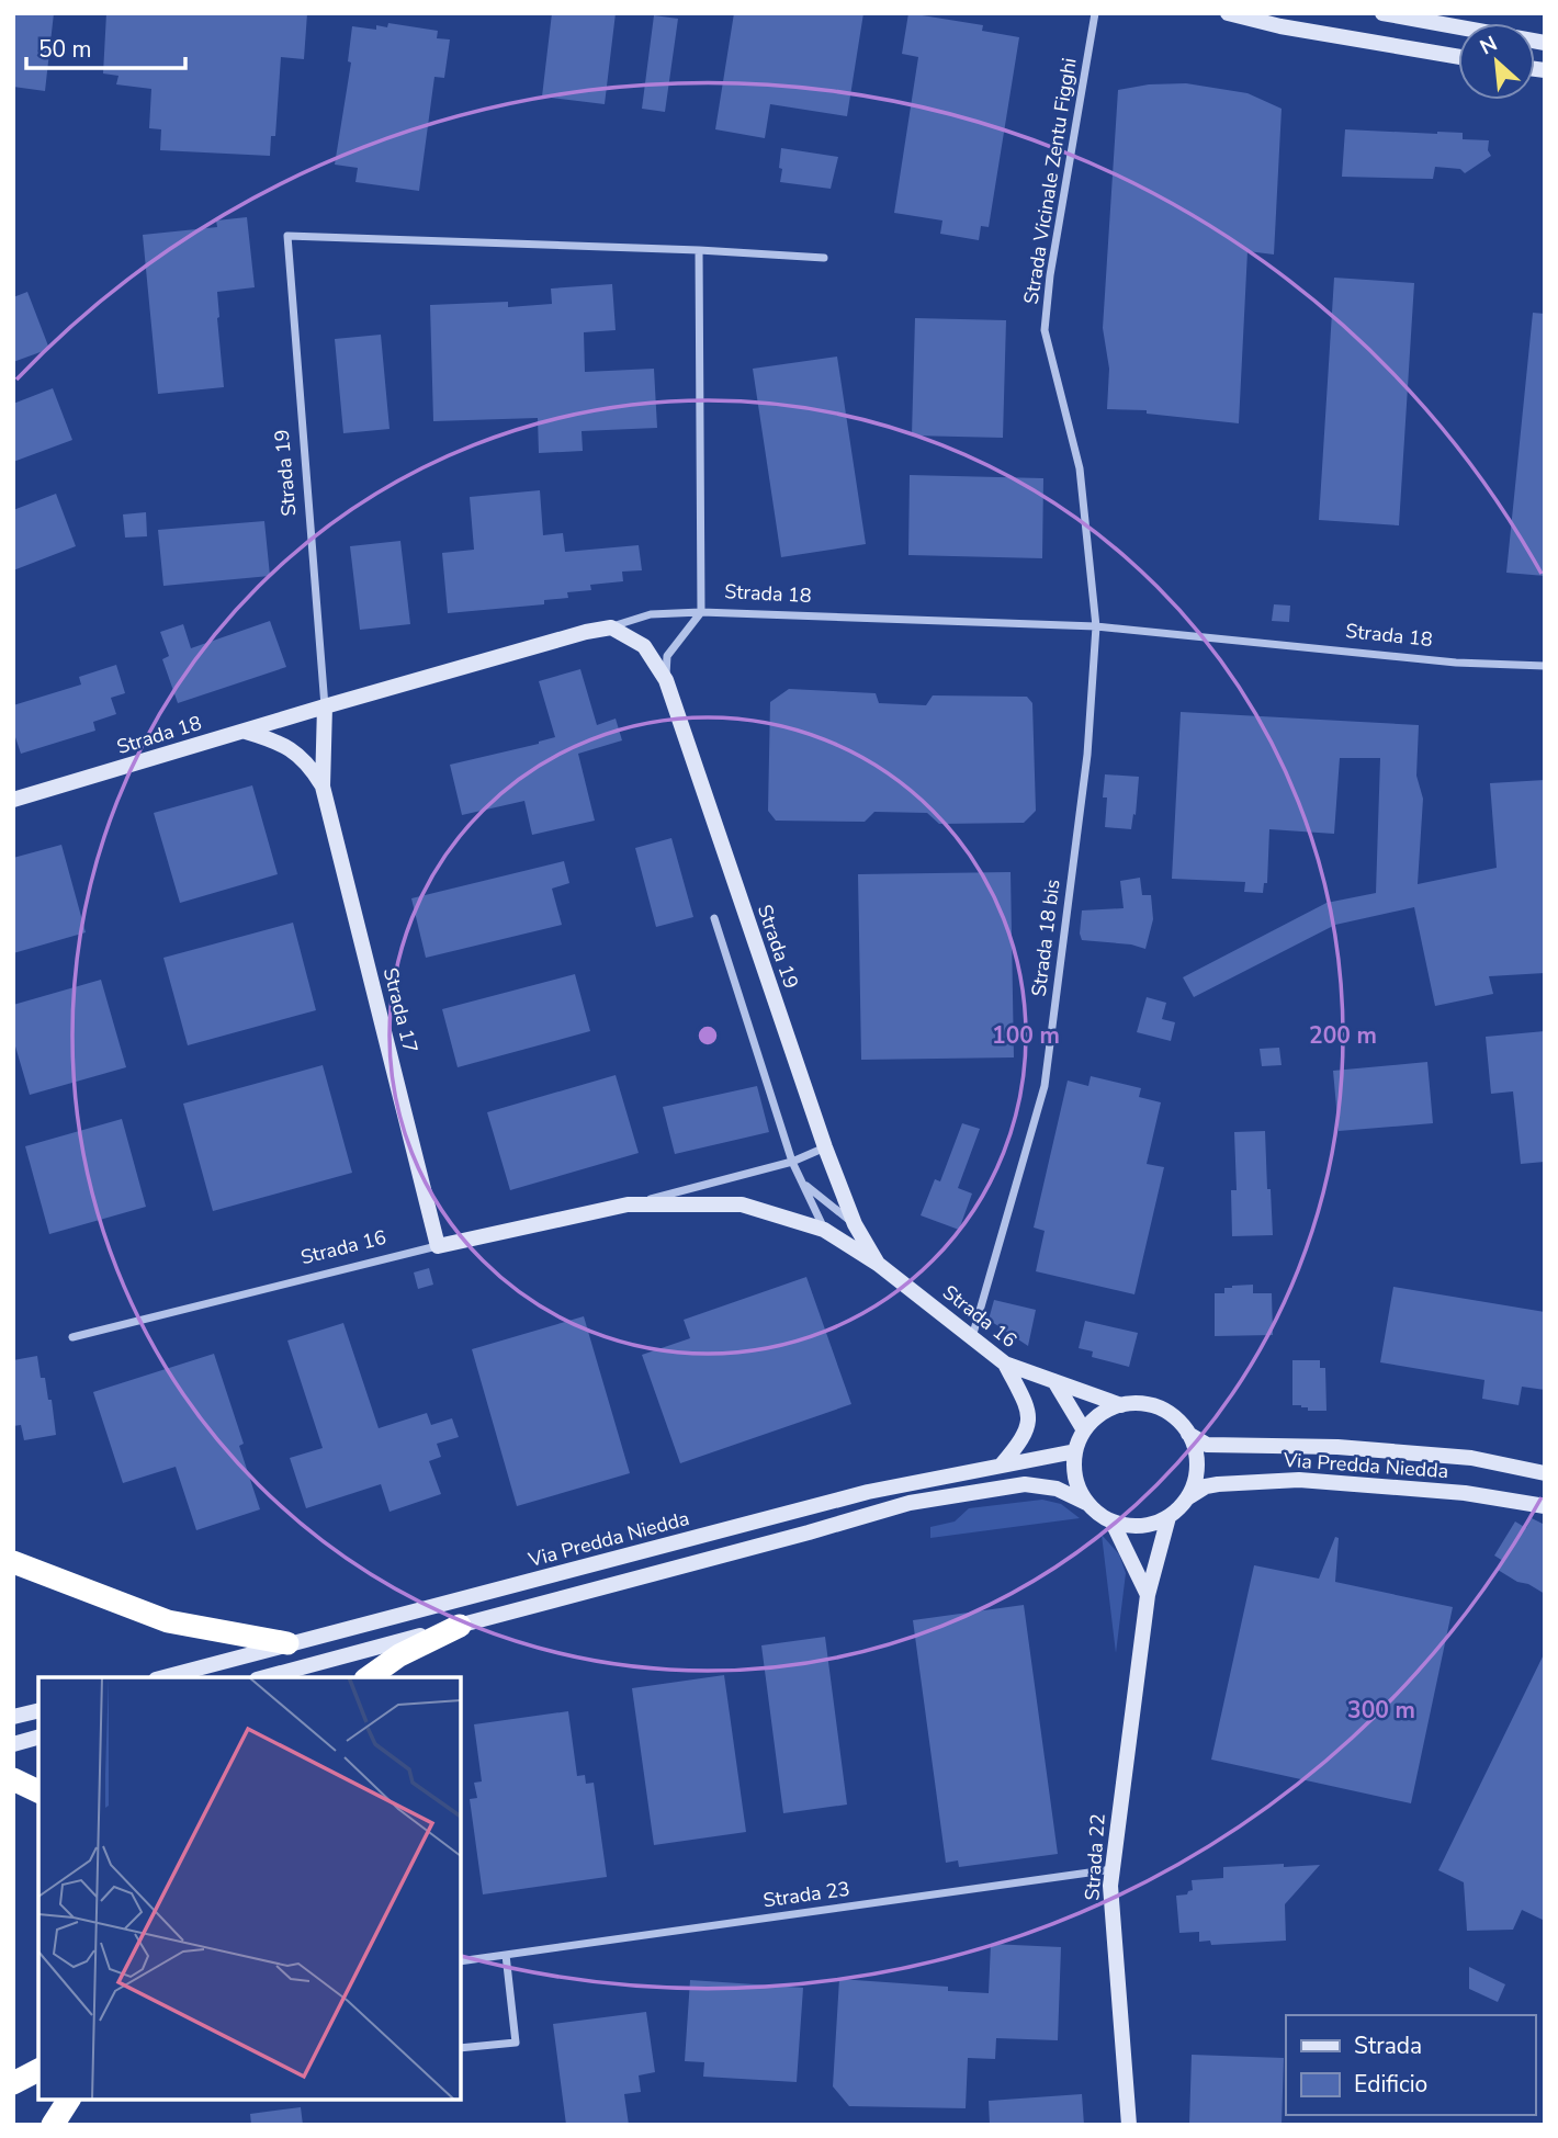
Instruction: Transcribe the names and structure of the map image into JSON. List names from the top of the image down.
{
  "streets": {
    "main road": [
      "Strada 19",
      "Strada 18",
      "Strada 17",
      "Strada 16",
      "Via Predda Niedda",
      "Strada 22"
    ],
    "street": ["Strada Vicinale Zentu Figghi", "Strada 18 bis", "Strada 23"]
  },
  "crossings": [
    ["Strada Vicinale Zentu Figghi", "Strada 18"],
    ["Strada Vicinale Zentu Figghi", "Strada 18 bis"],
    ["Strada 19", "Strada 18"],
    ["Strada 19", "Strada 17"],
    ["Strada 19", "Strada 16"],
    ["Strada 18", "Strada 18 bis"],
    ["Strada 18", "Strada 17"],
    ["Strada 18 bis", "Strada 16"],
    ["Strada 17", "Strada 16"],
    ["Strada 16", "Via Predda Niedda"],
    ["Strada 16", "Strada 22"],
    ["Via Predda Niedda", "Strada 22"],
    ["Strada 22", "Strada 23"]
  ],
  "legend": ["Strada", "Edificio"],
  "scale_bar": "50 m",
  "north": "top left",
  "rings": ["100 m", "200 m", "300 m"]
}
